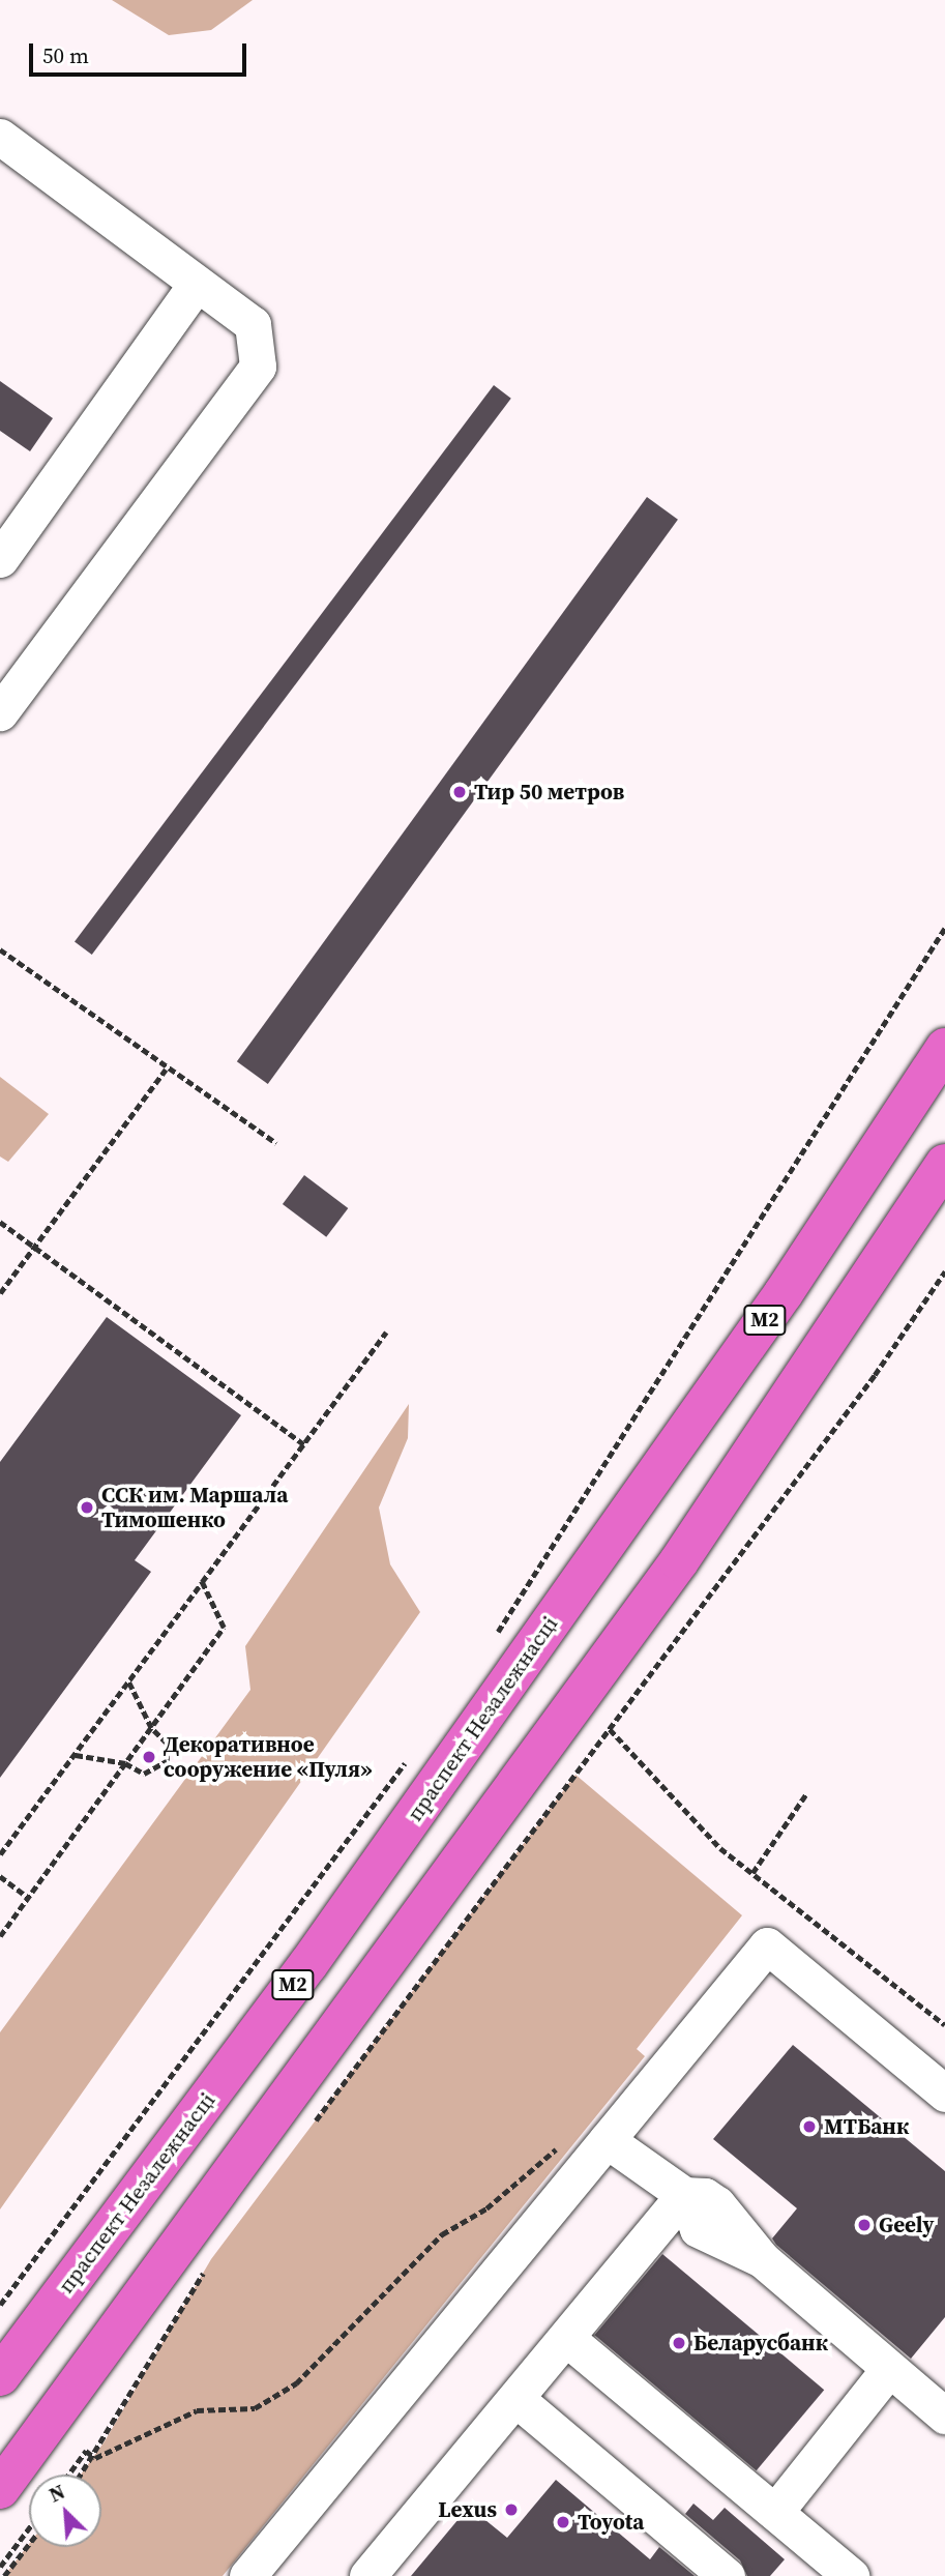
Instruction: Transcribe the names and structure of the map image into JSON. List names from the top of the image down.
{
  "streets": {
    "highway": ["М2", "праспект Незалежнасці"]
  },
  "places": [
    "Тир 50 метров",
    "ССК им. Маршала Тимошенко",
    "Декоративное сооружение «Пуля»",
    "МТБанк",
    "Geely",
    "Беларусбанк",
    "Lexus",
    "Toyota"
  ],
  "scale_bar": "50 m",
  "north": "top left"
}
